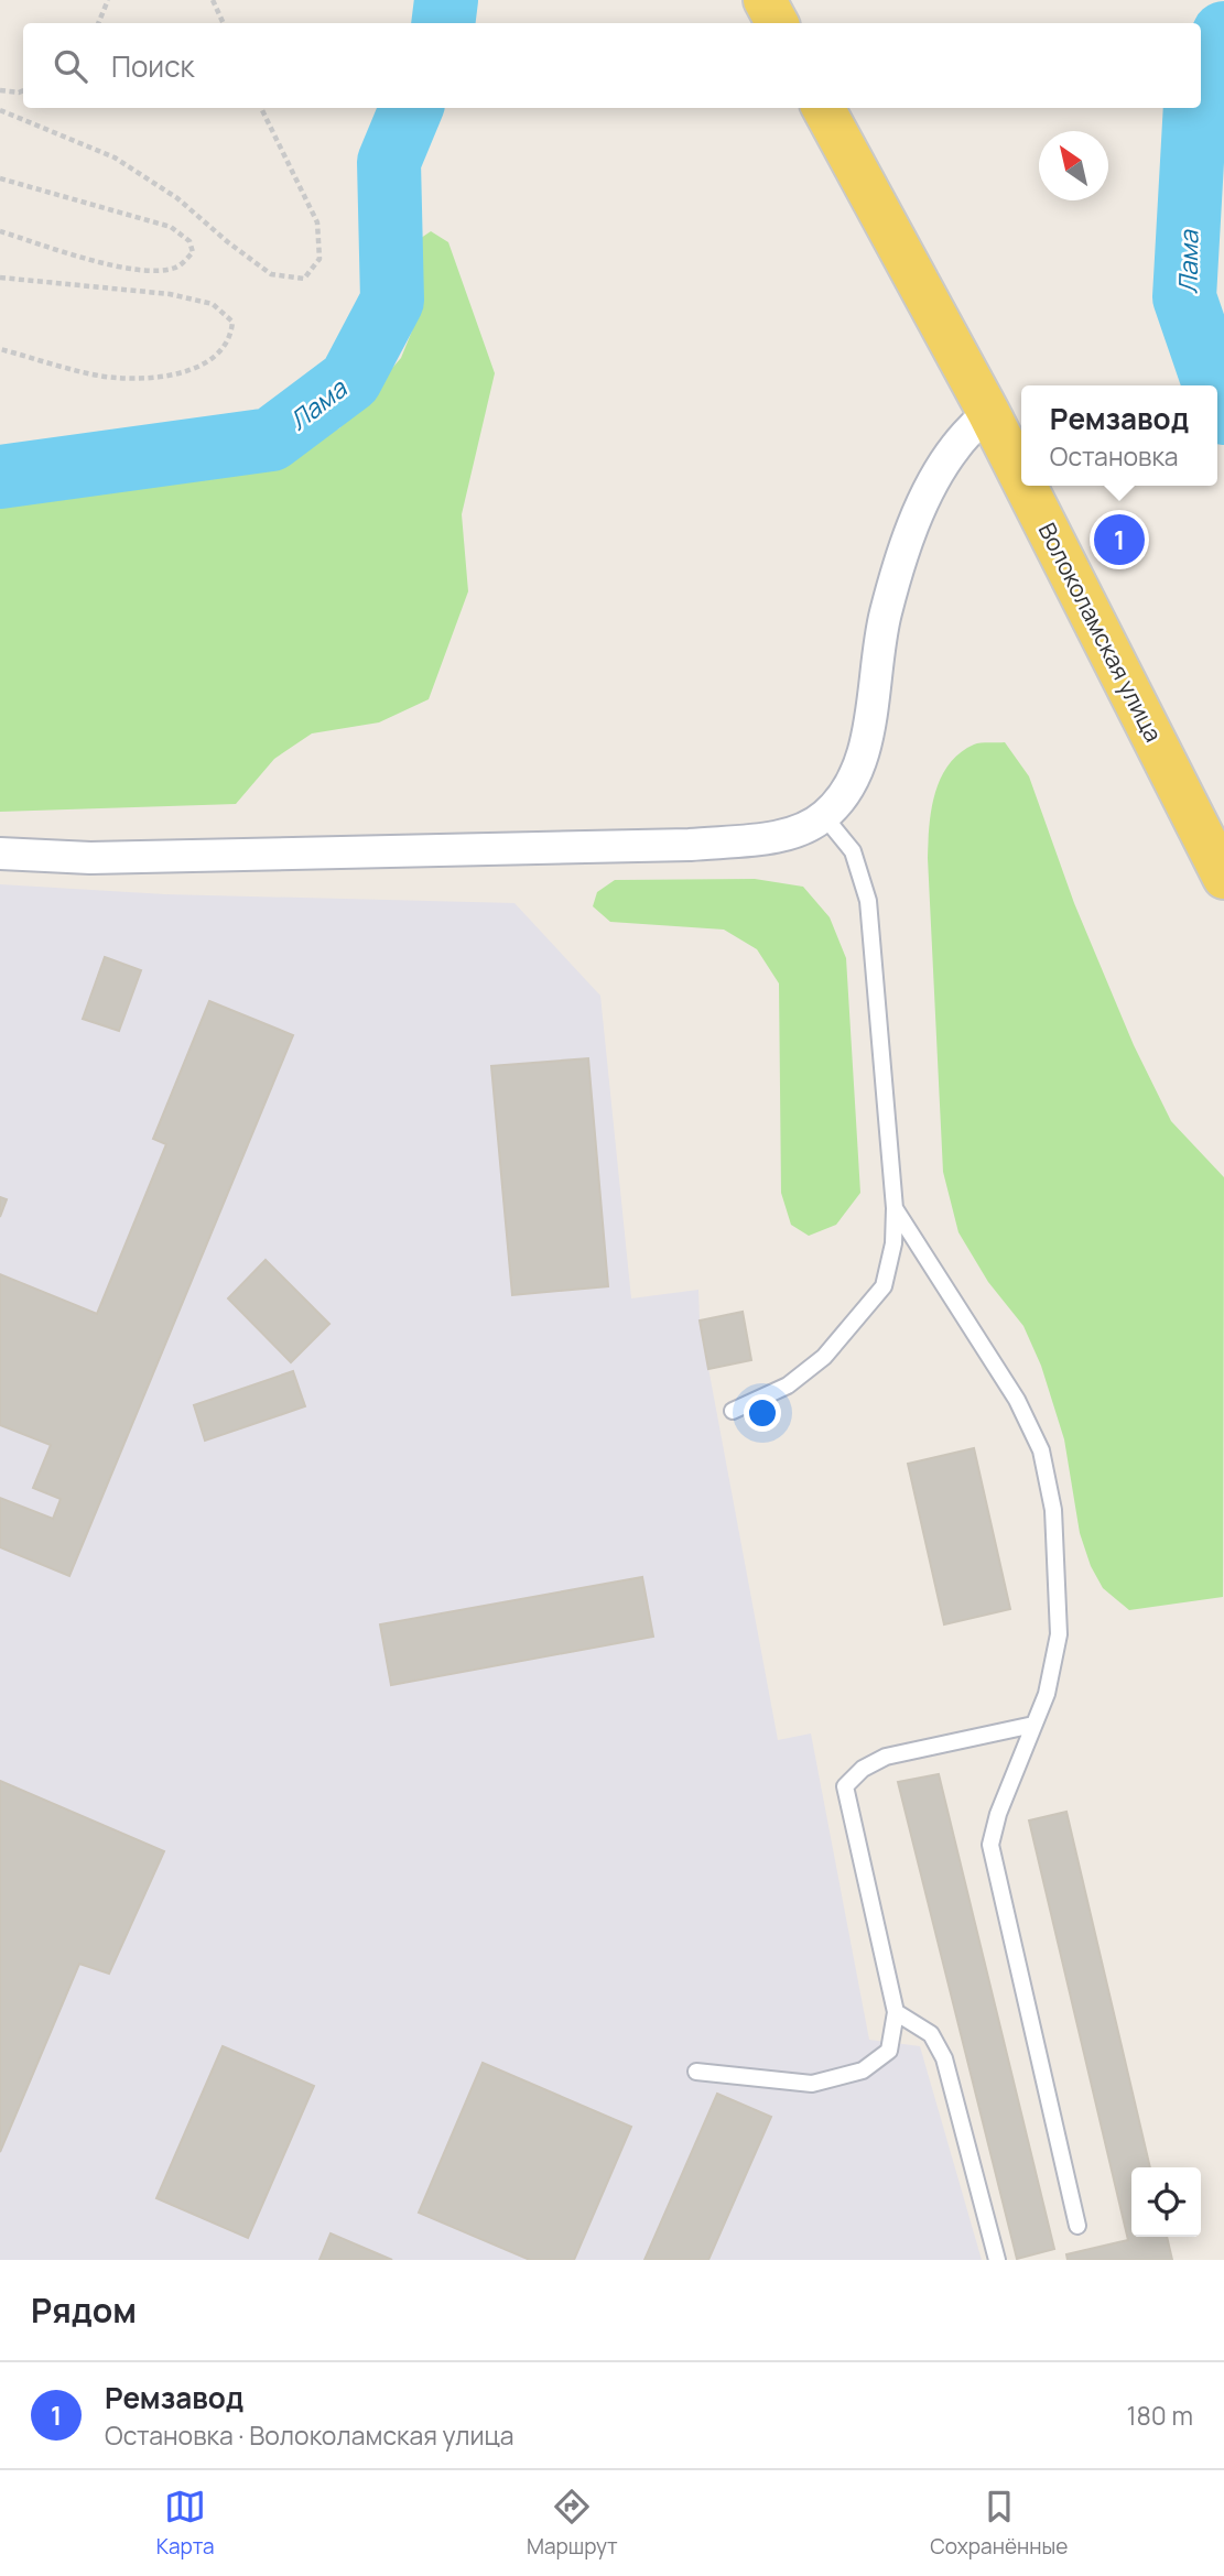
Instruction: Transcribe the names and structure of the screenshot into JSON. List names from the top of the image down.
{
  "streets": {
    "main road": ["Волоколамская улица"]
  },
  "water": ["Лама"],
  "north": "top left",
  "page": {
    "search": "Поиск",
    "popup": ["Ремзавод", "Остановка"],
    "pins": "1",
    "heading": "Рядом",
    "list": [
      {
        "mark": "1",
        "name": "Ремзавод",
        "note": "Остановка · Волоколамская улица",
        "value": "180 m"
      }
    ],
    "nav": ["Карта", "Маршрут", "Сохранённые"]
  }
}
